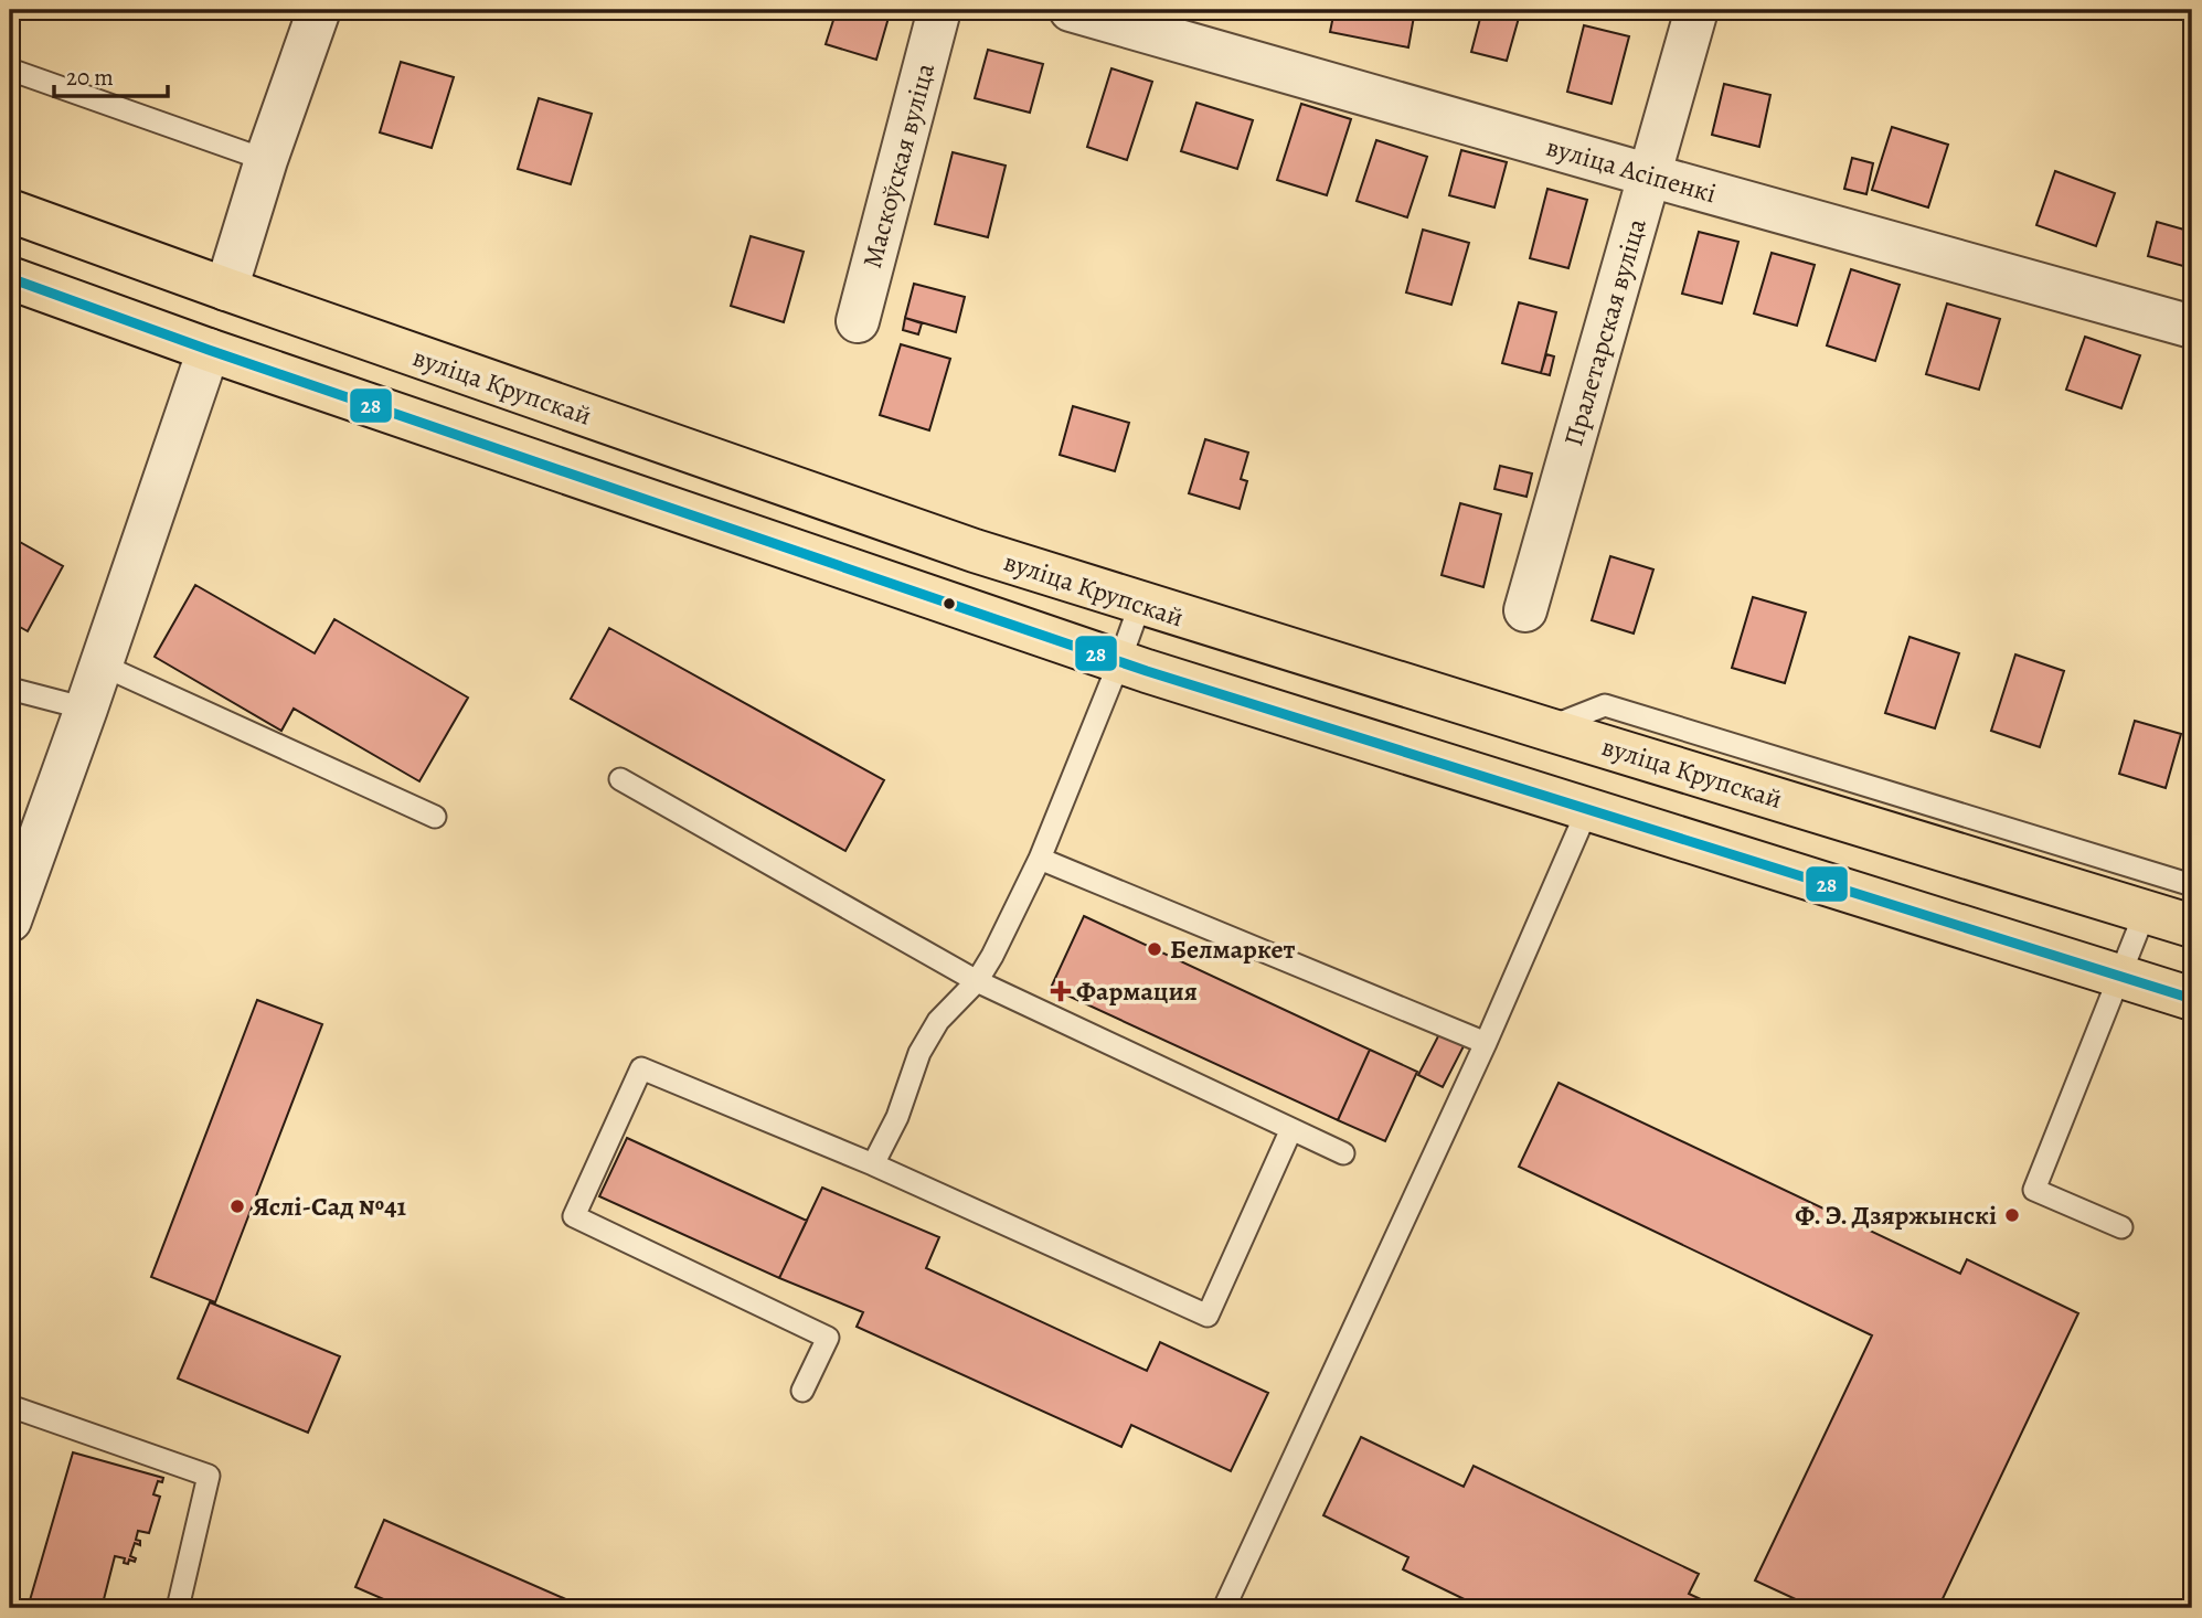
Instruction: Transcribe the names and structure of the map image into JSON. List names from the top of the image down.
{
  "streets": {
    "main road": ["вуліца Крупскай"],
    "street": ["Маскоўская вуліца", "вуліца Асіпенкі", "Пралетарская вуліца"]
  },
  "crossings": [
    ["вуліца Асіпенкі", "Пралетарская вуліца"]
  ],
  "places": {
    "other": ["Белмаркет", "Яслі-Сад №41", "Ф. Э. Дзяржынскі"],
    "health": ["Фармация"]
  },
  "lines": ["transit line 28"],
  "scale_bar": "20 m"
}
